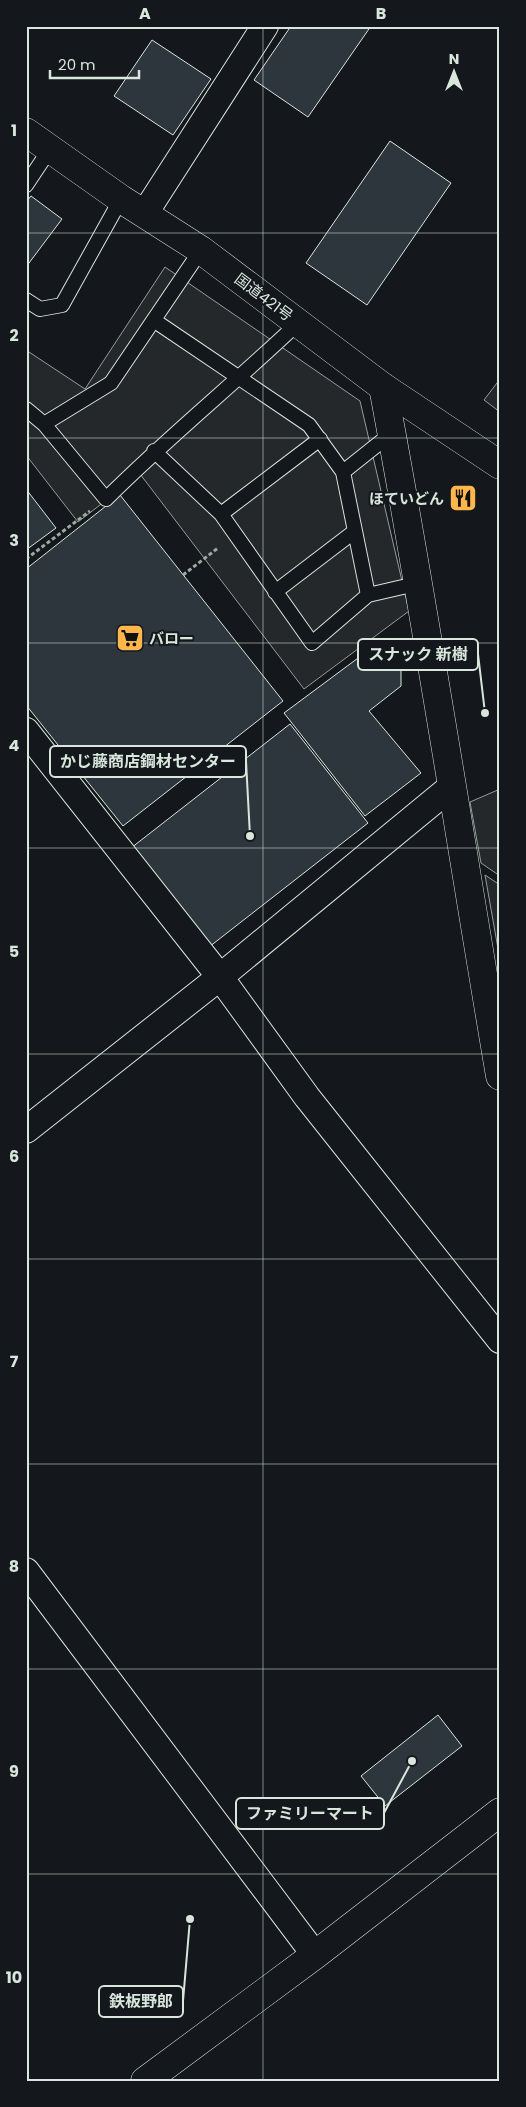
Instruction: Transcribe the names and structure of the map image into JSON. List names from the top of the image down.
{
  "streets": {
    "main road": ["国道421号"]
  },
  "places": {
    "restaurant": ["ほていどん"],
    "supermarket": ["バロー"],
    "other": [
      "スナック 新樹",
      "かじ藤商店鋼材センター",
      "ファミリーマート",
      "鉄板野郎"
    ]
  },
  "scale_bar": "20 m",
  "north": "top",
  "grid": {
    "columns": ["A", "B"],
    "rows": [
      "1",
      "2",
      "3",
      "4",
      "5",
      "6",
      "7",
      "8",
      "9",
      "10"
    ]
  }
}
